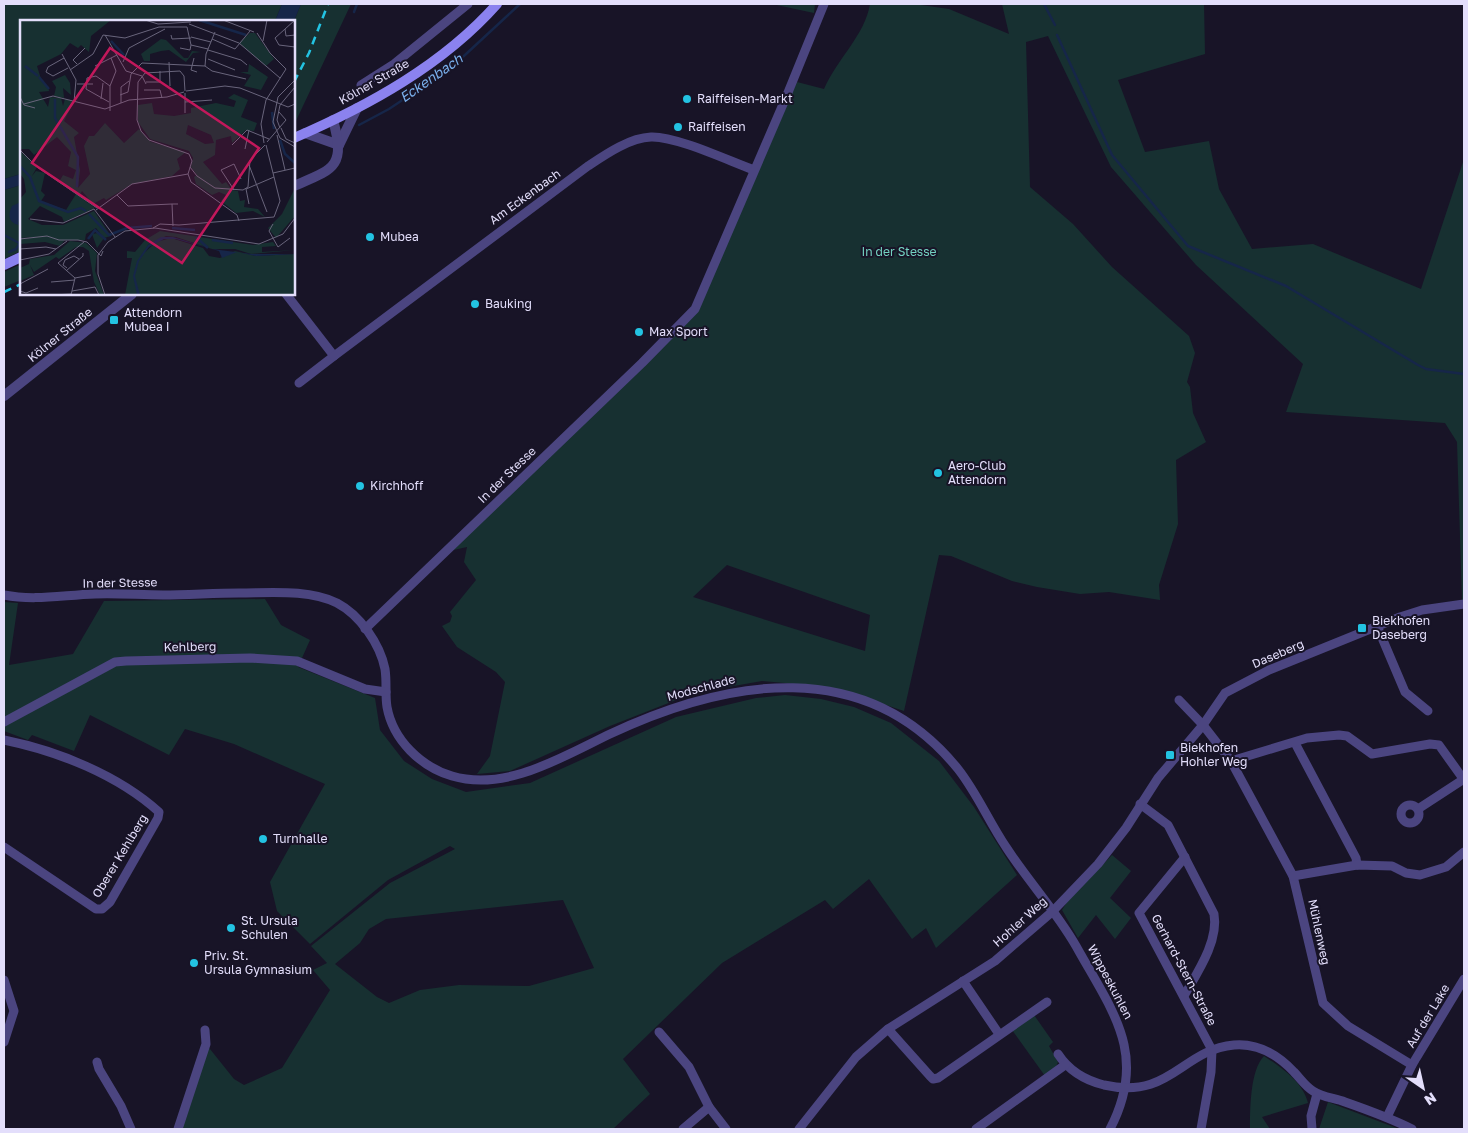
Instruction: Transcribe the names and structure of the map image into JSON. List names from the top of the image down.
{
  "streets": {
    "main road": ["Kölner Straße"],
    "street": [
      "Am Eckenbach",
      "In der Stesse",
      "Kehlberg",
      "Daseberg",
      "Modschlade",
      "Oberer Kehlberg",
      "Hohler Weg",
      "Mühlenweg",
      "Gerhard-Stern-Straße",
      "Wippeskuhlen",
      "Auf der Lake"
    ]
  },
  "crossings": [
    ["Am Eckenbach", "In der Stesse"],
    ["In der Stesse", "Modschlade"],
    ["Kehlberg", "Modschlade"],
    ["Daseberg", "Hohler Weg"],
    ["Daseberg", "Mühlenweg"],
    ["Modschlade", "Hohler Weg"],
    ["Modschlade", "Wippeskuhlen"],
    ["Hohler Weg", "Mühlenweg"],
    ["Hohler Weg", "Wippeskuhlen"],
    ["Mühlenweg", "Auf der Lake"]
  ],
  "water": ["Eckenbach"],
  "parks": ["In der Stesse"],
  "places": {
    "other": [
      "Raiffeisen-Markt",
      "Raiffeisen",
      "Mubea",
      "Bauking",
      "Max Sport",
      "Aero-Club Attendorn",
      "Kirchhoff",
      "Turnhalle",
      "St. Ursula Schulen",
      "Priv. St. Ursula Gymnasium"
    ],
    "transit": ["Attendorn Mubea I", "Biekhofen Daseberg", "Biekhofen Hohler Weg"]
  },
  "north": "bottom right"
}
